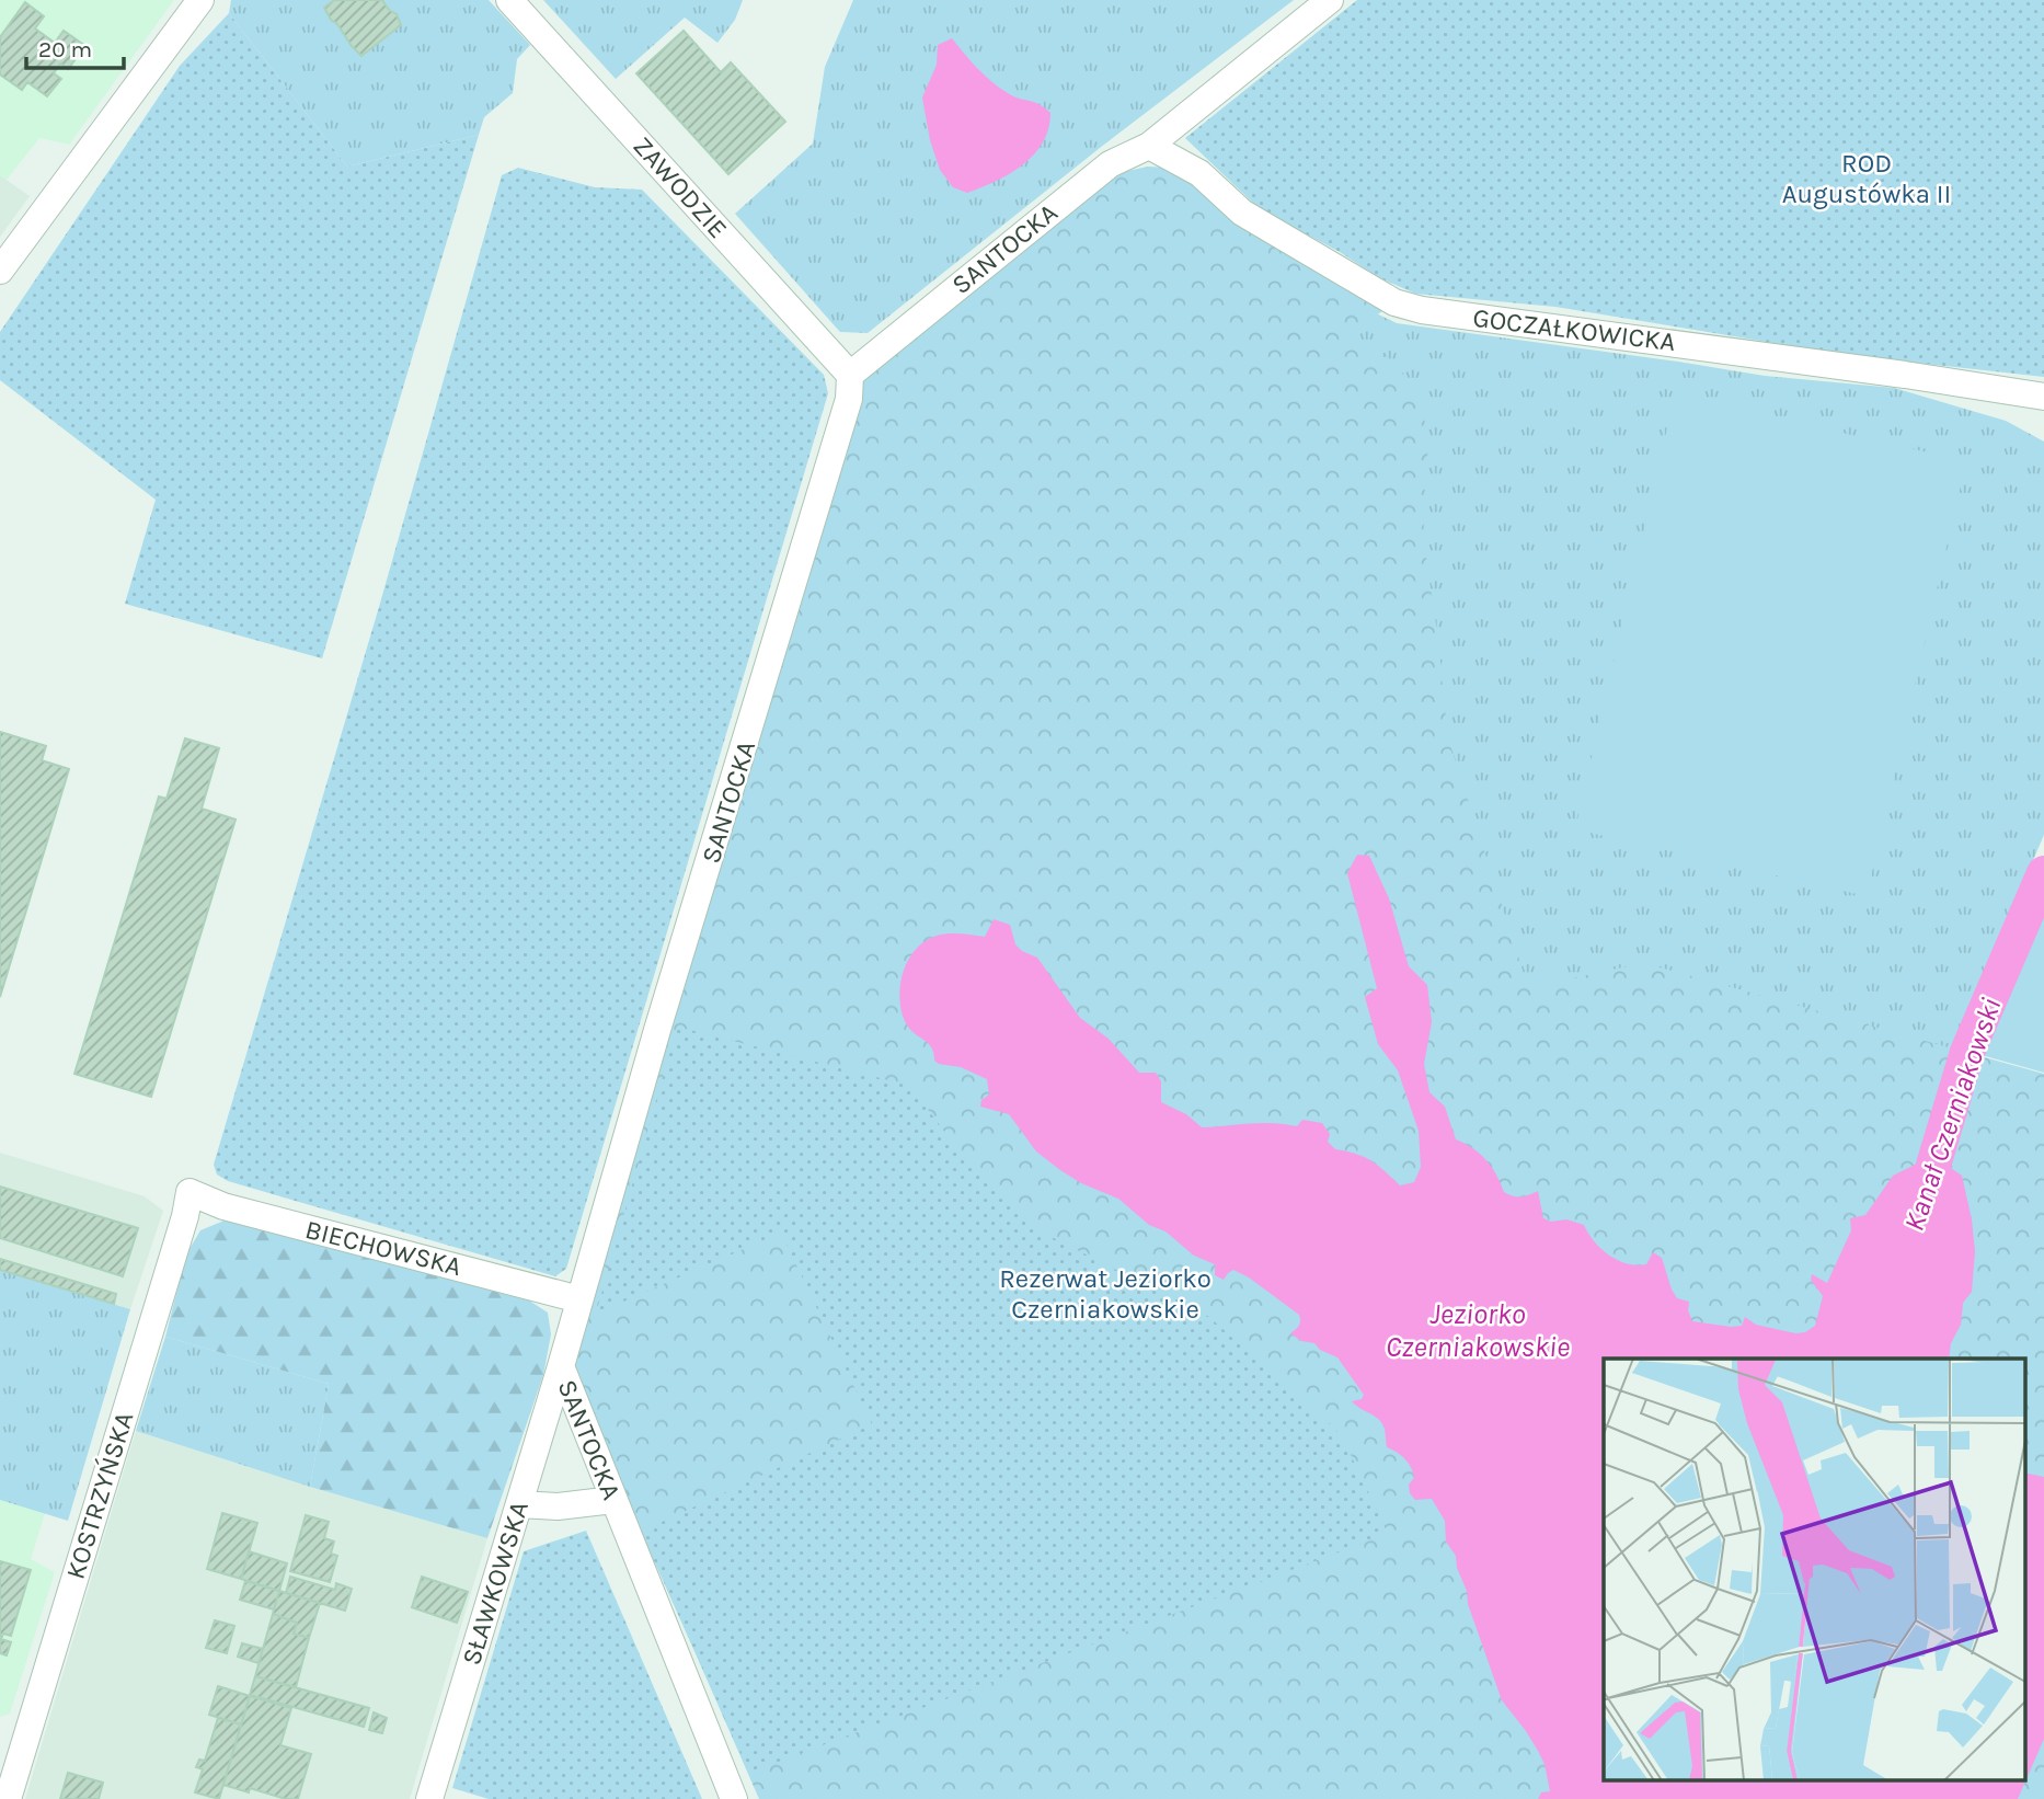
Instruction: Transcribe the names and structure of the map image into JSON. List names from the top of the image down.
{
  "streets": {
    "street": [
      "ZAWODZIE",
      "SANTOCKA",
      "GOCZAŁKOWICKA",
      "BIECHOWSKA",
      "KOSTRZYŃSKA",
      "SŁAWKOWSKA"
    ]
  },
  "crossings": [
    ["ZAWODZIE", "SANTOCKA"],
    ["SANTOCKA", "GOCZAŁKOWICKA"],
    ["SANTOCKA", "BIECHOWSKA"],
    ["SANTOCKA", "SŁAWKOWSKA"],
    ["BIECHOWSKA", "KOSTRZYŃSKA"]
  ],
  "water": ["Kanał Czerniakowski", "Jeziorko Czerniakowskie"],
  "parks": ["ROD Augustówka II", "Rezerwat Jeziorko Czerniakowskie"],
  "scale_bar": "20 m"
}
